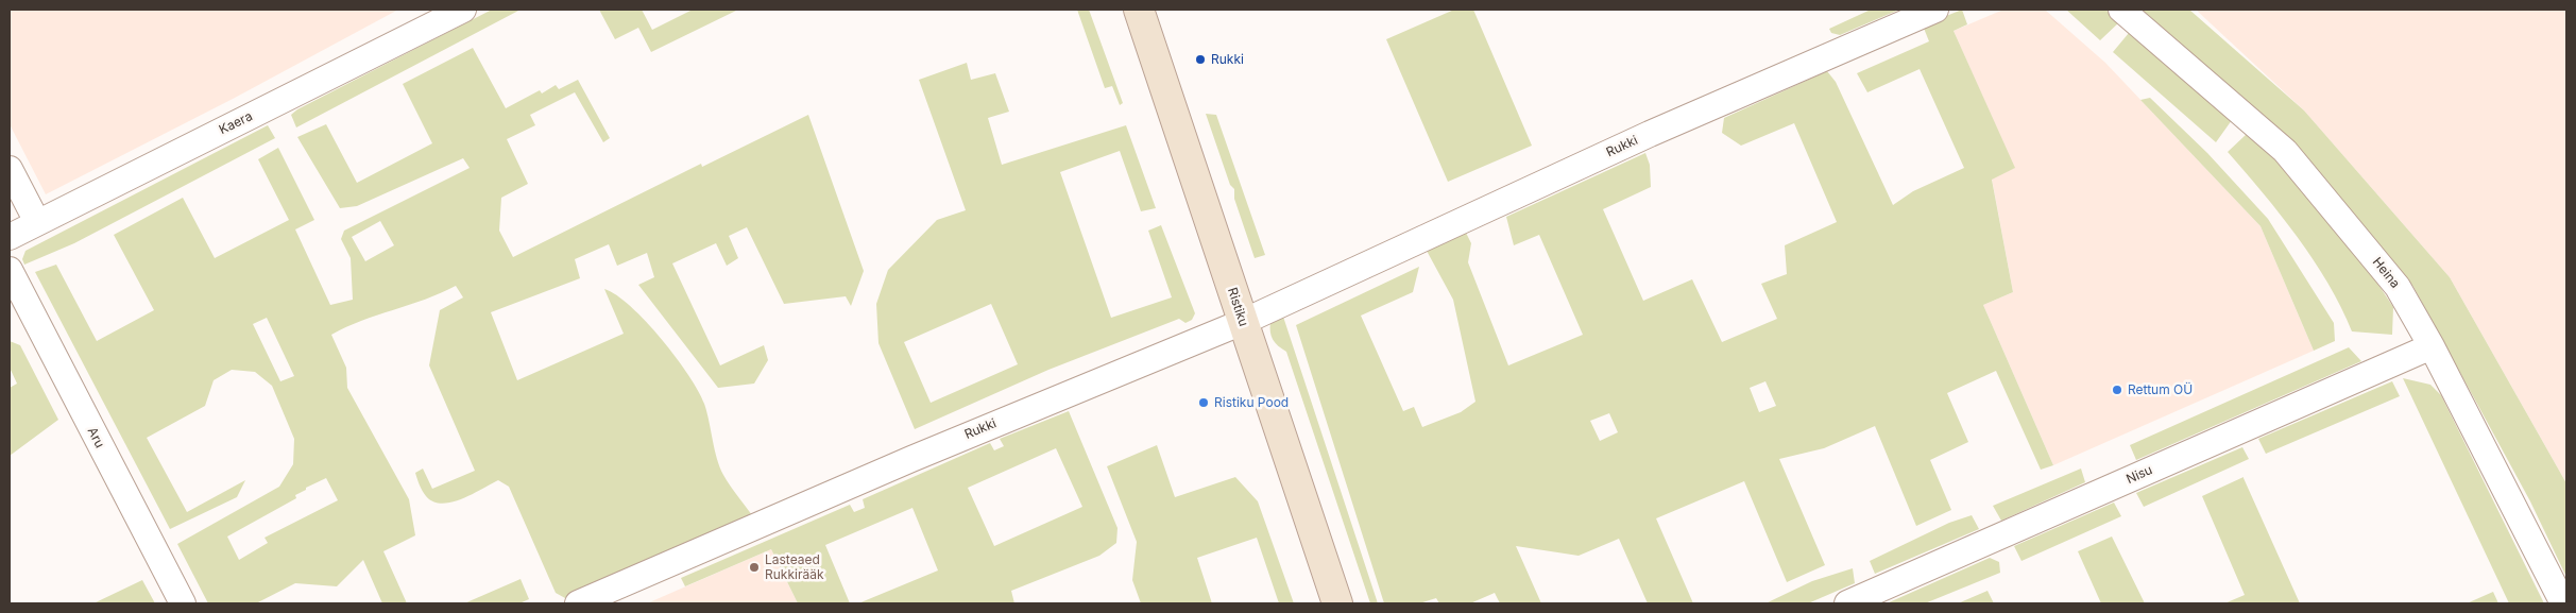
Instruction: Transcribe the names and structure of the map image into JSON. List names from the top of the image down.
{
  "streets": {
    "street": [
      "Kaera",
      "Rukki",
      "Heina",
      "Ristiku",
      "Aru",
      "Nisu"
    ]
  },
  "crossings": [
    ["Rukki", "Ristiku"],
    ["Heina", "Nisu"]
  ],
  "places": [
    "Rukki",
    "Rettum OÜ",
    "Ristiku Pood",
    "Lasteaed Rukkirääk"
  ]
}
